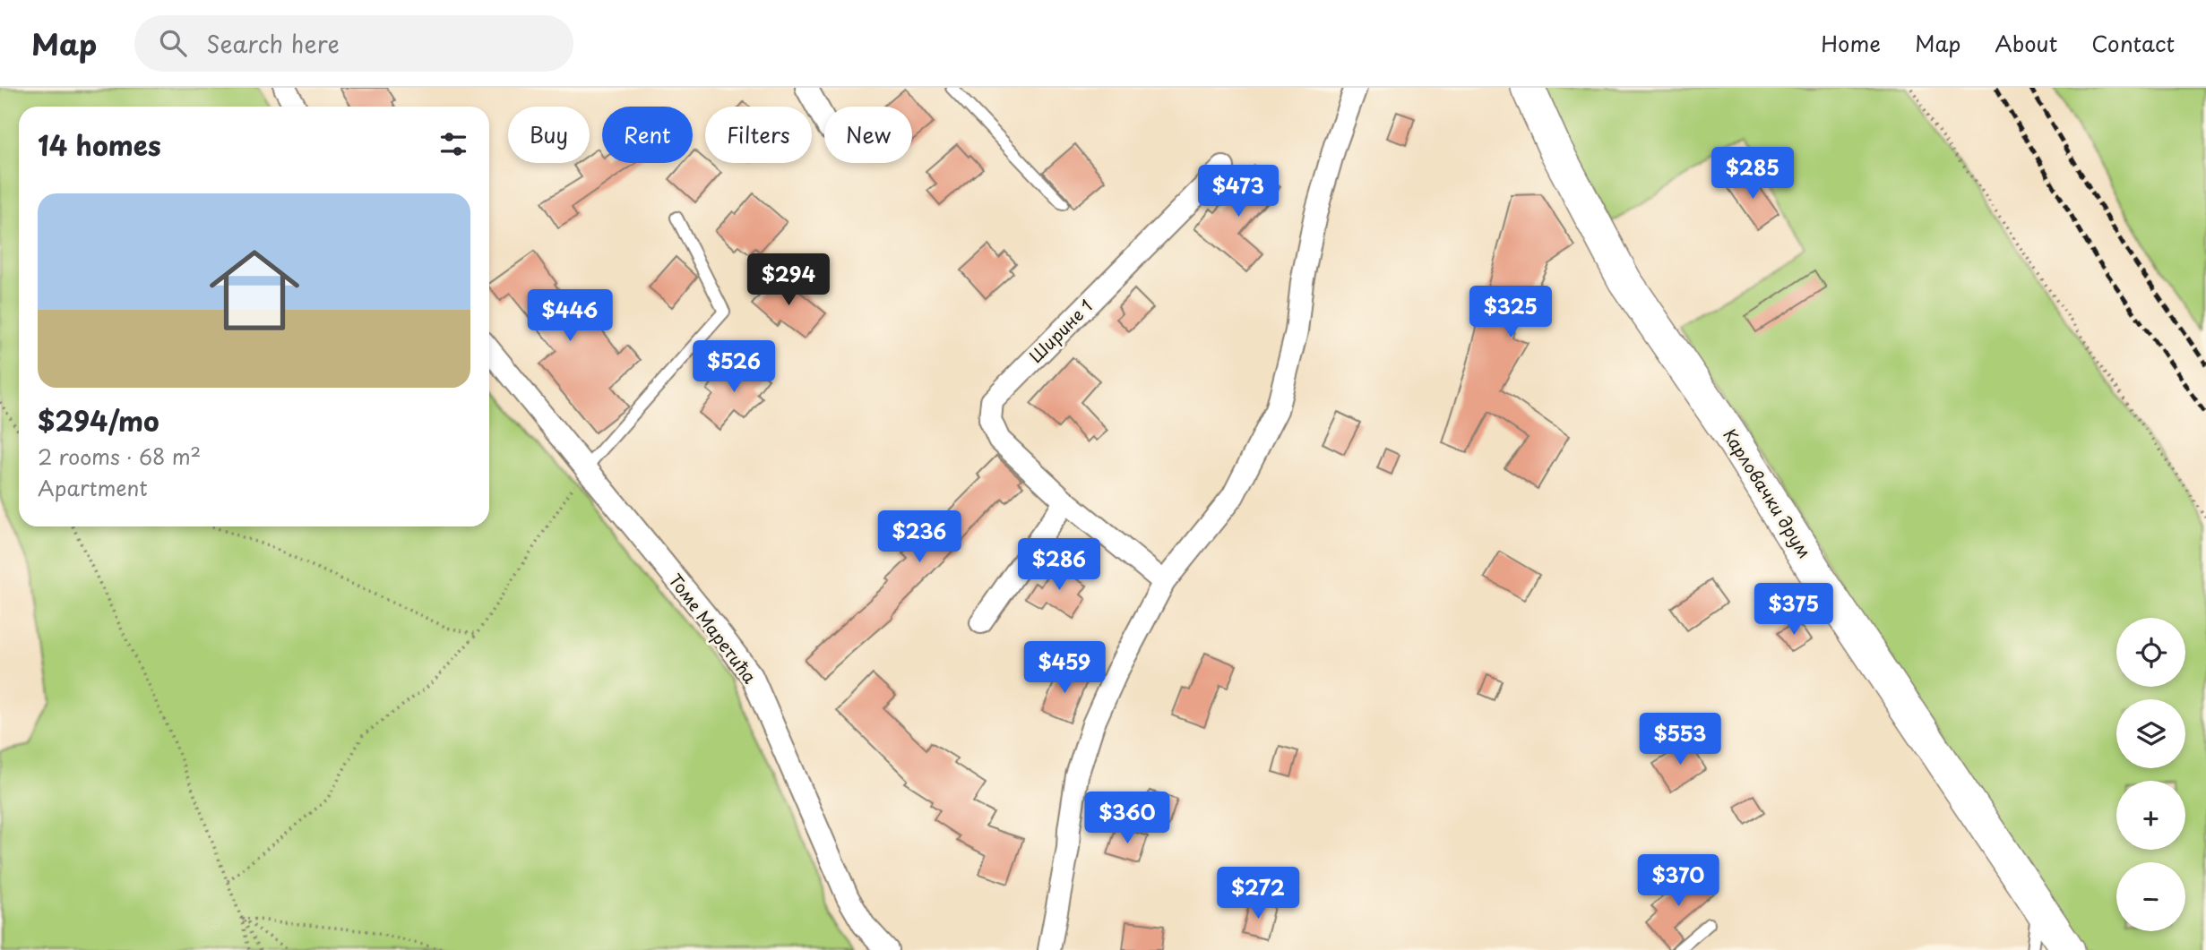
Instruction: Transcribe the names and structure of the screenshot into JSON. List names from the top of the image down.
{
  "streets": {
    "main road": ["Карловачки друм"],
    "street": ["Ширине 1", "Томе Маретића"]
  },
  "page": {
    "header": "Map",
    "search": "Search here",
    "nav": [
      "Home",
      "Map",
      "About",
      "Contact"
    ],
    "chip": [
      "Buy",
      "Rent",
      "Filters",
      "New"
    ],
    "heading": "14 homes",
    "price": [
      "$285",
      "$473",
      "$294",
      "$325",
      "$446",
      "$526",
      "$236",
      "$286",
      "$375",
      "$459",
      "$553",
      "$360",
      "$370",
      "$272"
    ],
    "list": [
      {
        "name": "$294/mo",
        "note": "2 rooms · 68 m² · Apartment"
      }
    ],
    "map_buttons": ["+", "−"]
  }
}
